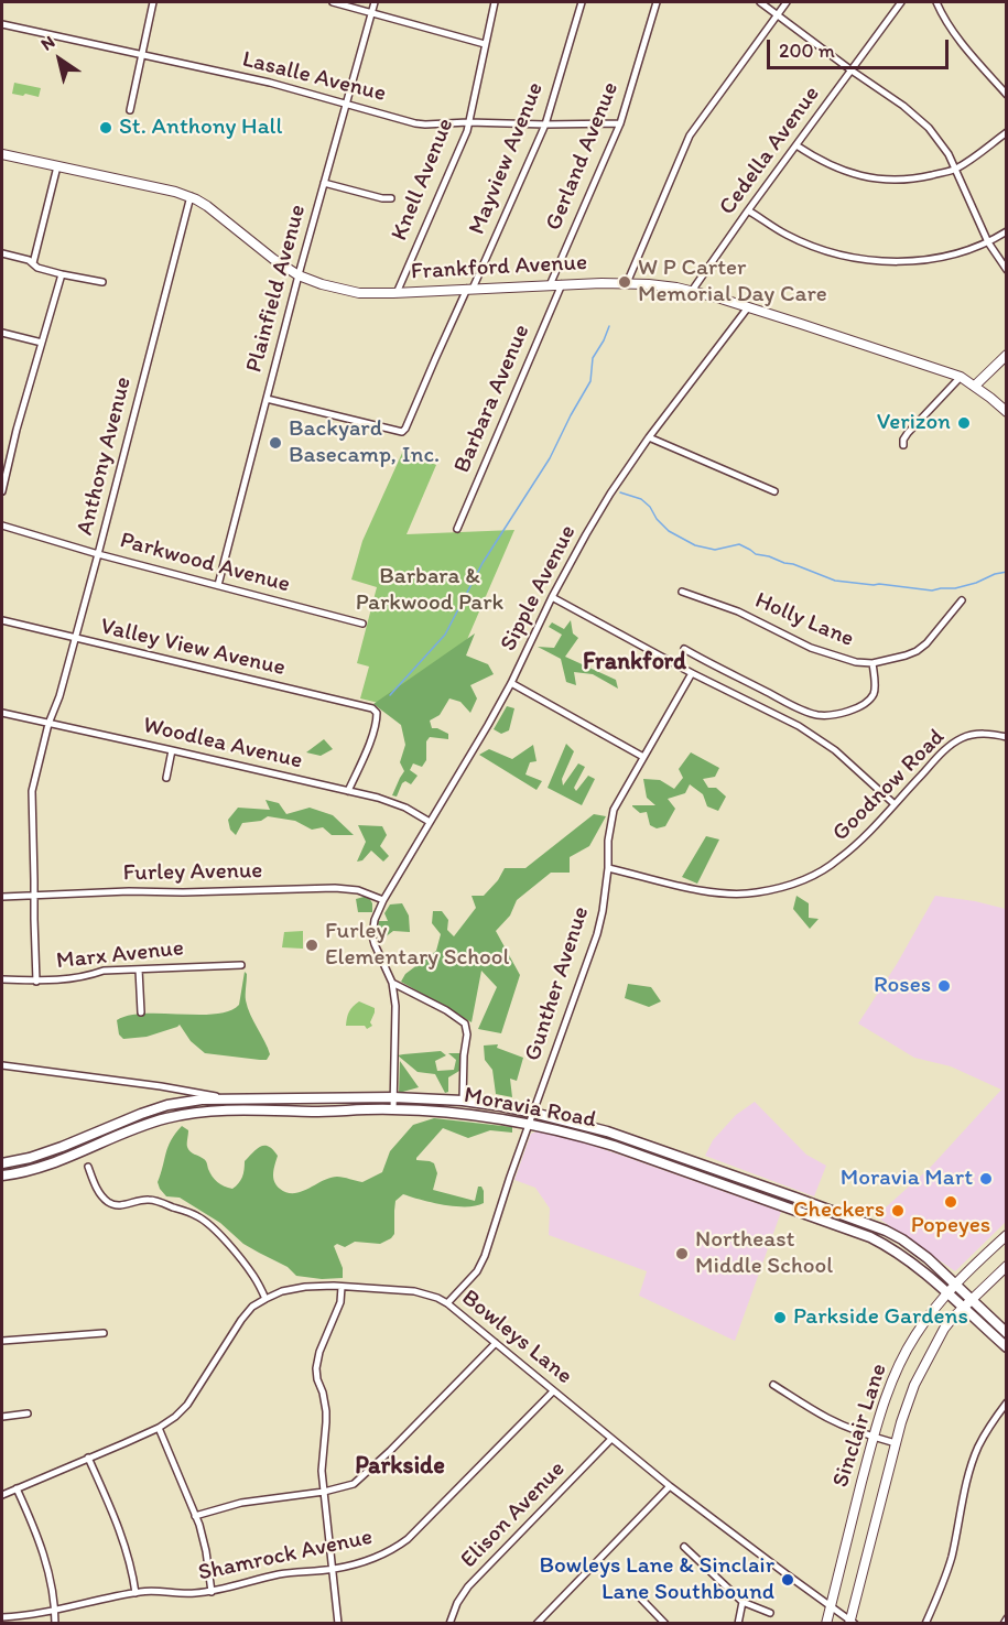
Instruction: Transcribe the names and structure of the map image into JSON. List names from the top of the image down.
{
  "streets": {
    "main road": ["Moravia Road"],
    "street": [
      "Lasalle Avenue",
      "Cedella Avenue",
      "Gerland Avenue",
      "Mayview Avenue",
      "Knell Avenue",
      "Frankford Avenue",
      "Plainfield Avenue",
      "Barbara Avenue",
      "Anthony Avenue",
      "Parkwood Avenue",
      "Sipple Avenue",
      "Holly Lane",
      "Valley View Avenue",
      "Woodlea Avenue",
      "Goodnow Road",
      "Furley Avenue",
      "Marx Avenue",
      "Gunther Avenue",
      "Bowleys Lane",
      "Sinclair Lane",
      "Elison Avenue",
      "Shamrock Avenue"
    ]
  },
  "crossings": [
    ["Lasalle Avenue", "Gerland Avenue"],
    ["Lasalle Avenue", "Mayview Avenue"],
    ["Lasalle Avenue", "Knell Avenue"],
    ["Lasalle Avenue", "Plainfield Avenue"],
    ["Cedella Avenue", "Frankford Avenue"],
    ["Gerland Avenue", "Frankford Avenue"],
    ["Mayview Avenue", "Frankford Avenue"],
    ["Mayview Avenue", "Plainfield Avenue"],
    ["Knell Avenue", "Frankford Avenue"],
    ["Frankford Avenue", "Plainfield Avenue"],
    ["Frankford Avenue", "Barbara Avenue"],
    ["Frankford Avenue", "Anthony Avenue"],
    ["Frankford Avenue", "Sipple Avenue"],
    ["Plainfield Avenue", "Parkwood Avenue"],
    ["Anthony Avenue", "Parkwood Avenue"],
    ["Anthony Avenue", "Valley View Avenue"],
    ["Anthony Avenue", "Woodlea Avenue"],
    ["Anthony Avenue", "Furley Avenue"],
    ["Anthony Avenue", "Marx Avenue"],
    ["Sipple Avenue", "Woodlea Avenue"],
    ["Sipple Avenue", "Furley Avenue"],
    ["Valley View Avenue", "Woodlea Avenue"],
    ["Goodnow Road", "Gunther Avenue"],
    ["Gunther Avenue", "Moravia Road"],
    ["Gunther Avenue", "Bowleys Lane"],
    ["Moravia Road", "Sinclair Lane"],
    ["Bowleys Lane", "Sinclair Lane"],
    ["Bowleys Lane", "Elison Avenue"],
    ["Bowleys Lane", "Shamrock Avenue"]
  ],
  "districts": ["Frankford", "Parkside"],
  "parks": ["Barbara & Parkwood Park"],
  "places": [
    "St. Anthony Hall",
    "W P Carter Memorial Day Care",
    "Verizon",
    "Backyard Basecamp, Inc.",
    "Furley Elementary School",
    "Roses",
    "Moravia Mart",
    "Popeyes",
    "Checkers",
    "Northeast Middle School",
    "Parkside Gardens",
    "Bowleys Lane & Sinclair Lane Southbound"
  ],
  "scale_bar": "200 m",
  "north": "top left"
}
